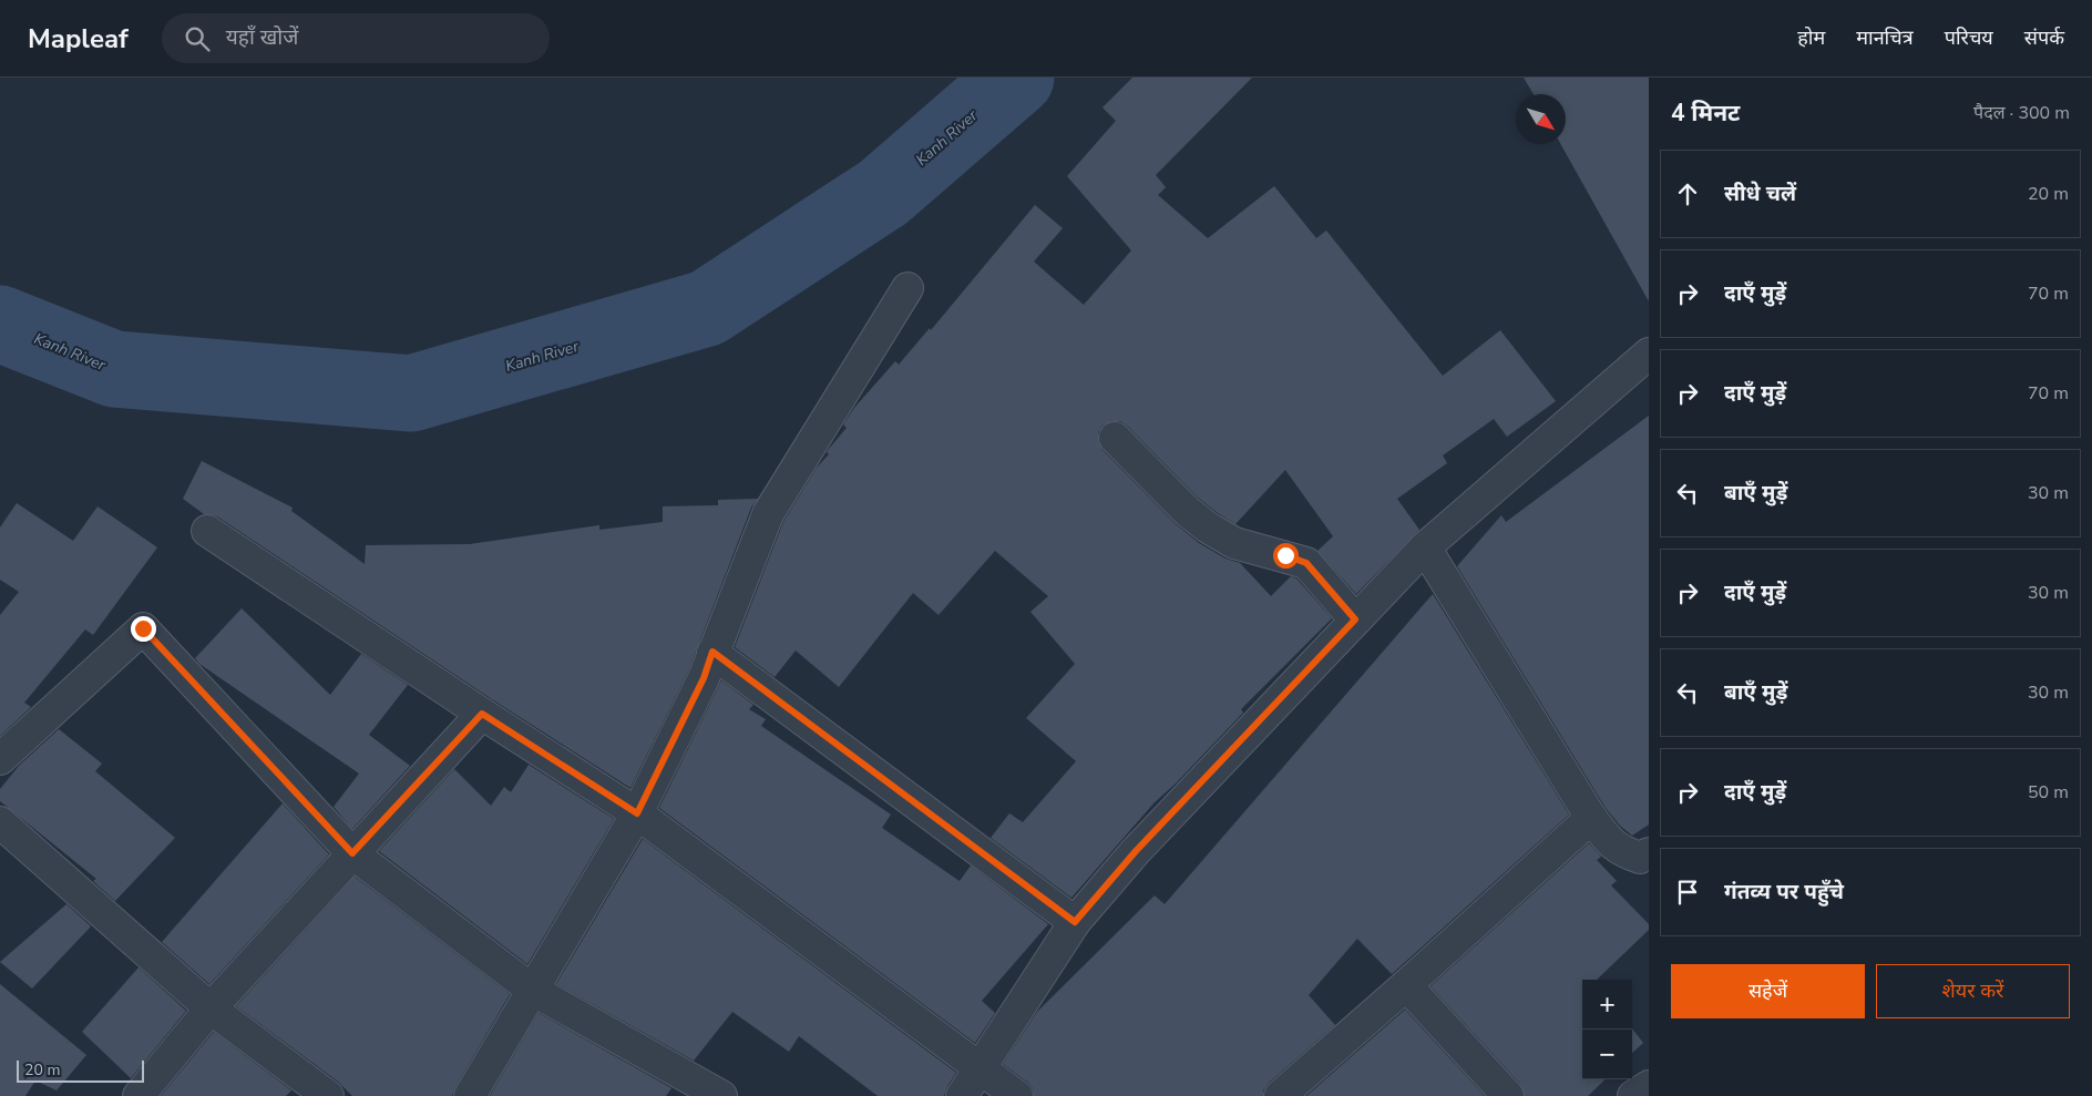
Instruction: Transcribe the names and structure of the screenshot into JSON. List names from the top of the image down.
{
  "water": ["Kanh River"],
  "scale_bar": "20 m",
  "north": "bottom right",
  "page": {
    "header": "Mapleaf",
    "search": "यहाँ खोजें",
    "nav": [
      "होम",
      "मानचित्र",
      "परिचय",
      "संपर्क"
    ],
    "heading": ["4 मिनट", "पैदल · 300 m"],
    "list": [
      ["सीधे चलें", "20 m"],
      ["दाएँ मुड़ें", "70 m"],
      ["दाएँ मुड़ें", "70 m"],
      ["बाएँ मुड़ें", "30 m"],
      ["दाएँ मुड़ें", "30 m"],
      ["बाएँ मुड़ें", "30 m"],
      ["दाएँ मुड़ें", "50 m"],
      "गंतव्य पर पहुँचे"
    ],
    "buttons": ["सहेजें", "शेयर करें"],
    "map_buttons": ["+", "−"],
    "scale": "20 m"
  }
}
